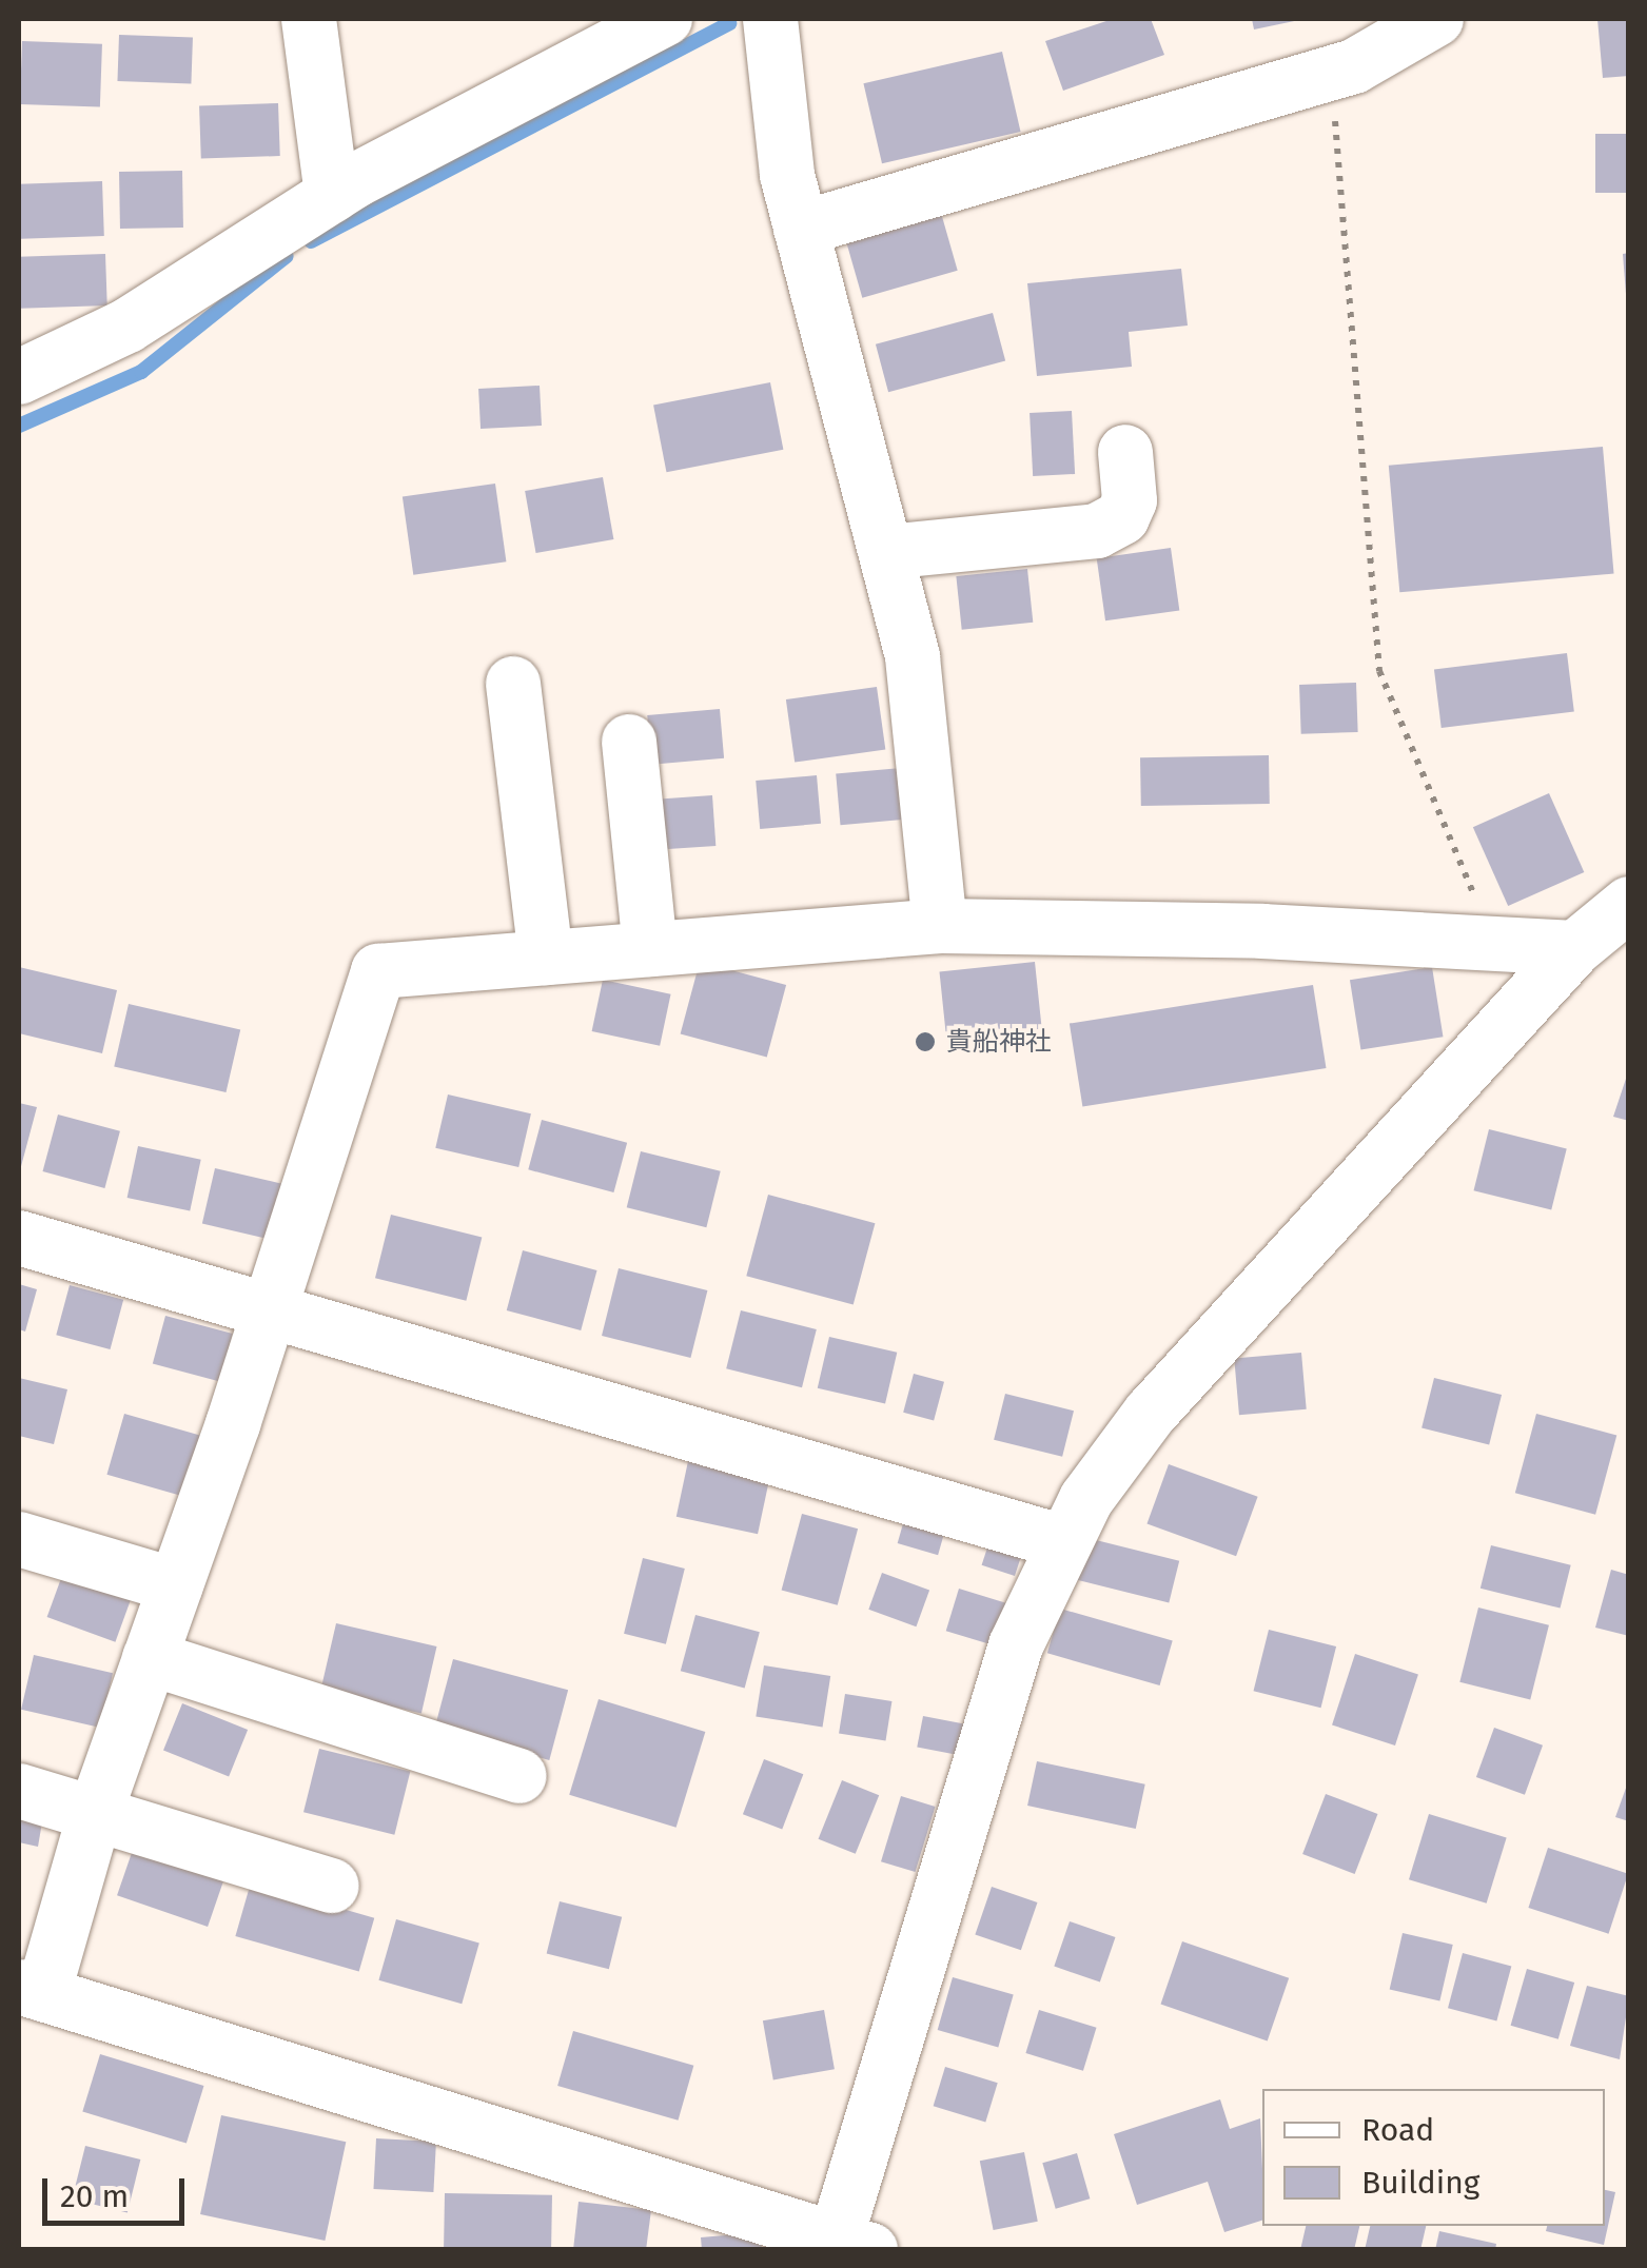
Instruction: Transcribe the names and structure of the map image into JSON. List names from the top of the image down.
{
  "places": ["貴船神社"],
  "legend": ["Road", "Building"],
  "scale_bar": "20 m"
}
